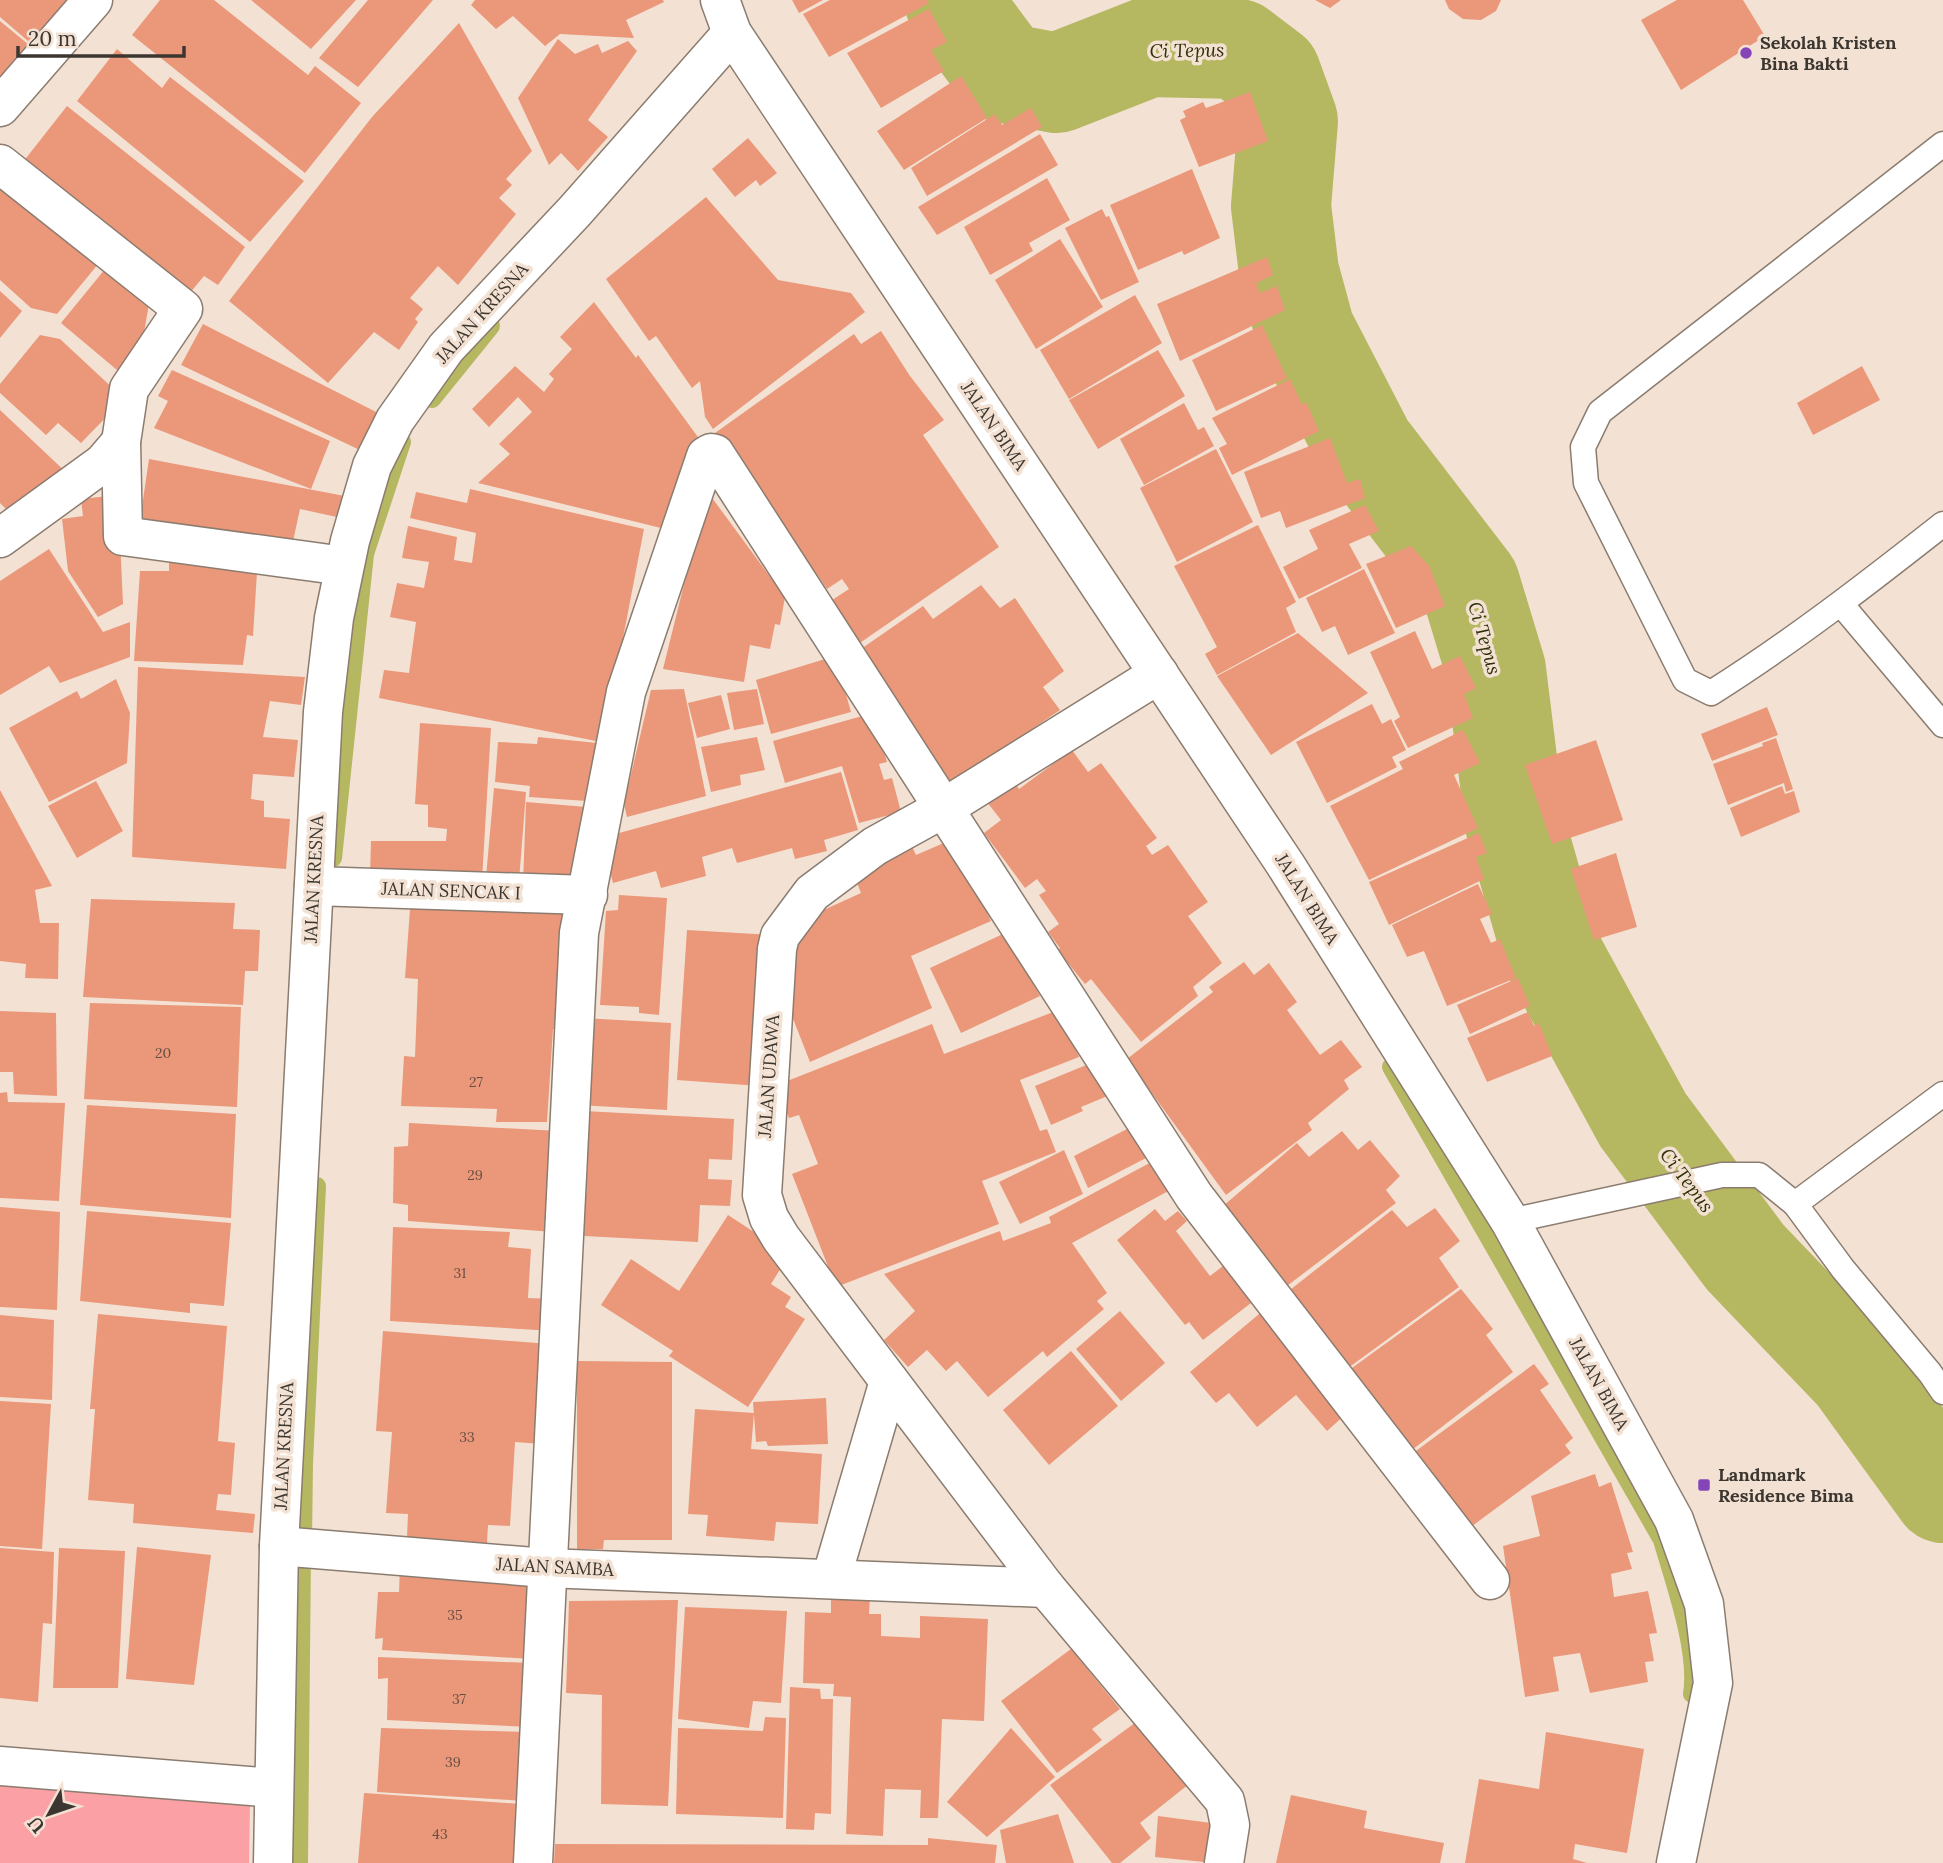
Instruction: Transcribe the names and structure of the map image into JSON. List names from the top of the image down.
{
  "streets": {
    "street": [
      "JALAN KRESNA",
      "JALAN BIMA",
      "JALAN SENCAK I",
      "JALAN UDAWA",
      "JALAN SAMBA"
    ]
  },
  "crossings": [
    ["JALAN KRESNA", "JALAN BIMA"],
    ["JALAN KRESNA", "JALAN SENCAK I"],
    ["JALAN KRESNA", "JALAN SAMBA"],
    ["JALAN BIMA", "JALAN UDAWA"],
    ["JALAN UDAWA", "JALAN SAMBA"]
  ],
  "water": ["Ci Tepus"],
  "places": {
    "other": ["Sekolah Kristen Bina Bakti"],
    "transit": ["Landmark Residence Bima"]
  },
  "house_numbers": [
    "20",
    "27",
    "29",
    "31",
    "33",
    "35",
    "37",
    "39",
    "43"
  ],
  "scale_bar": "20 m",
  "north": "bottom left"
}
